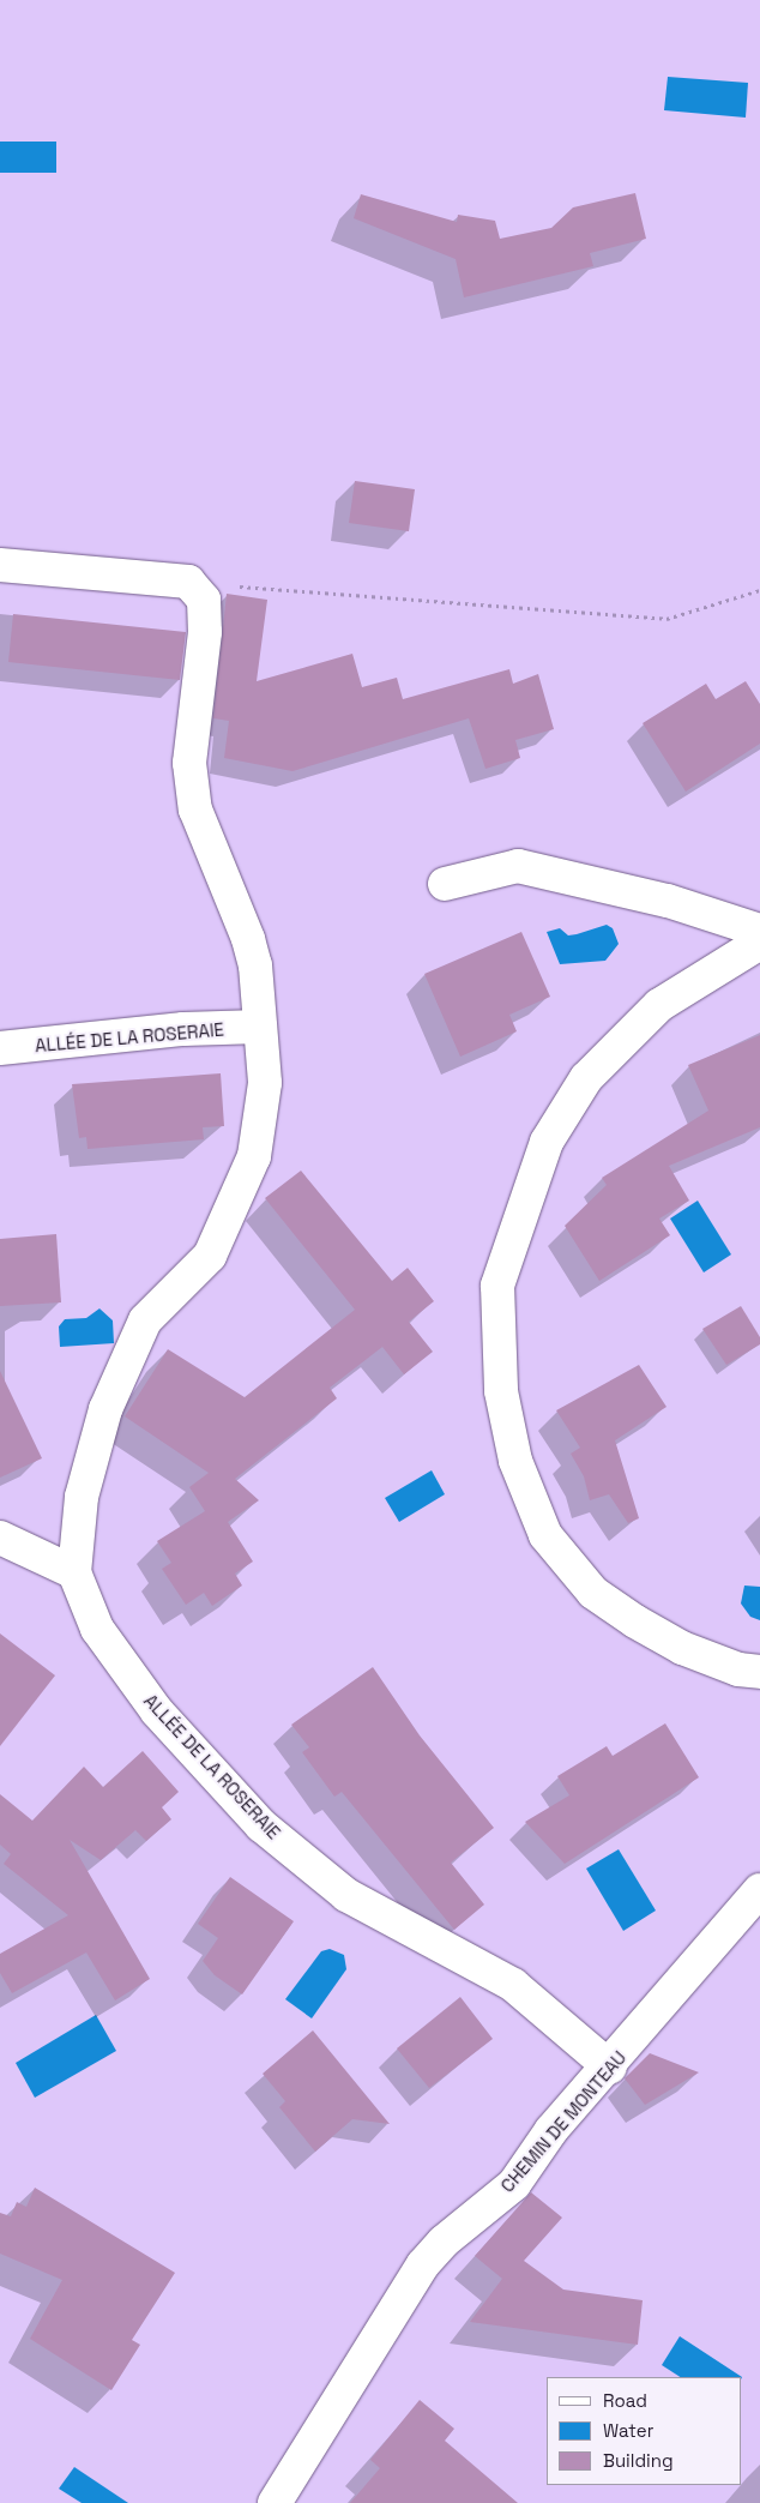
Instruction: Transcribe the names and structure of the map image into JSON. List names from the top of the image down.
{
  "streets": {
    "street": ["ALLÉE DE LA ROSERAIE", "CHEMIN DE MONTEAU"]
  },
  "crossings": [
    ["ALLÉE DE LA ROSERAIE", "CHEMIN DE MONTEAU"]
  ],
  "legend": ["Road", "Water", "Building"]
}
